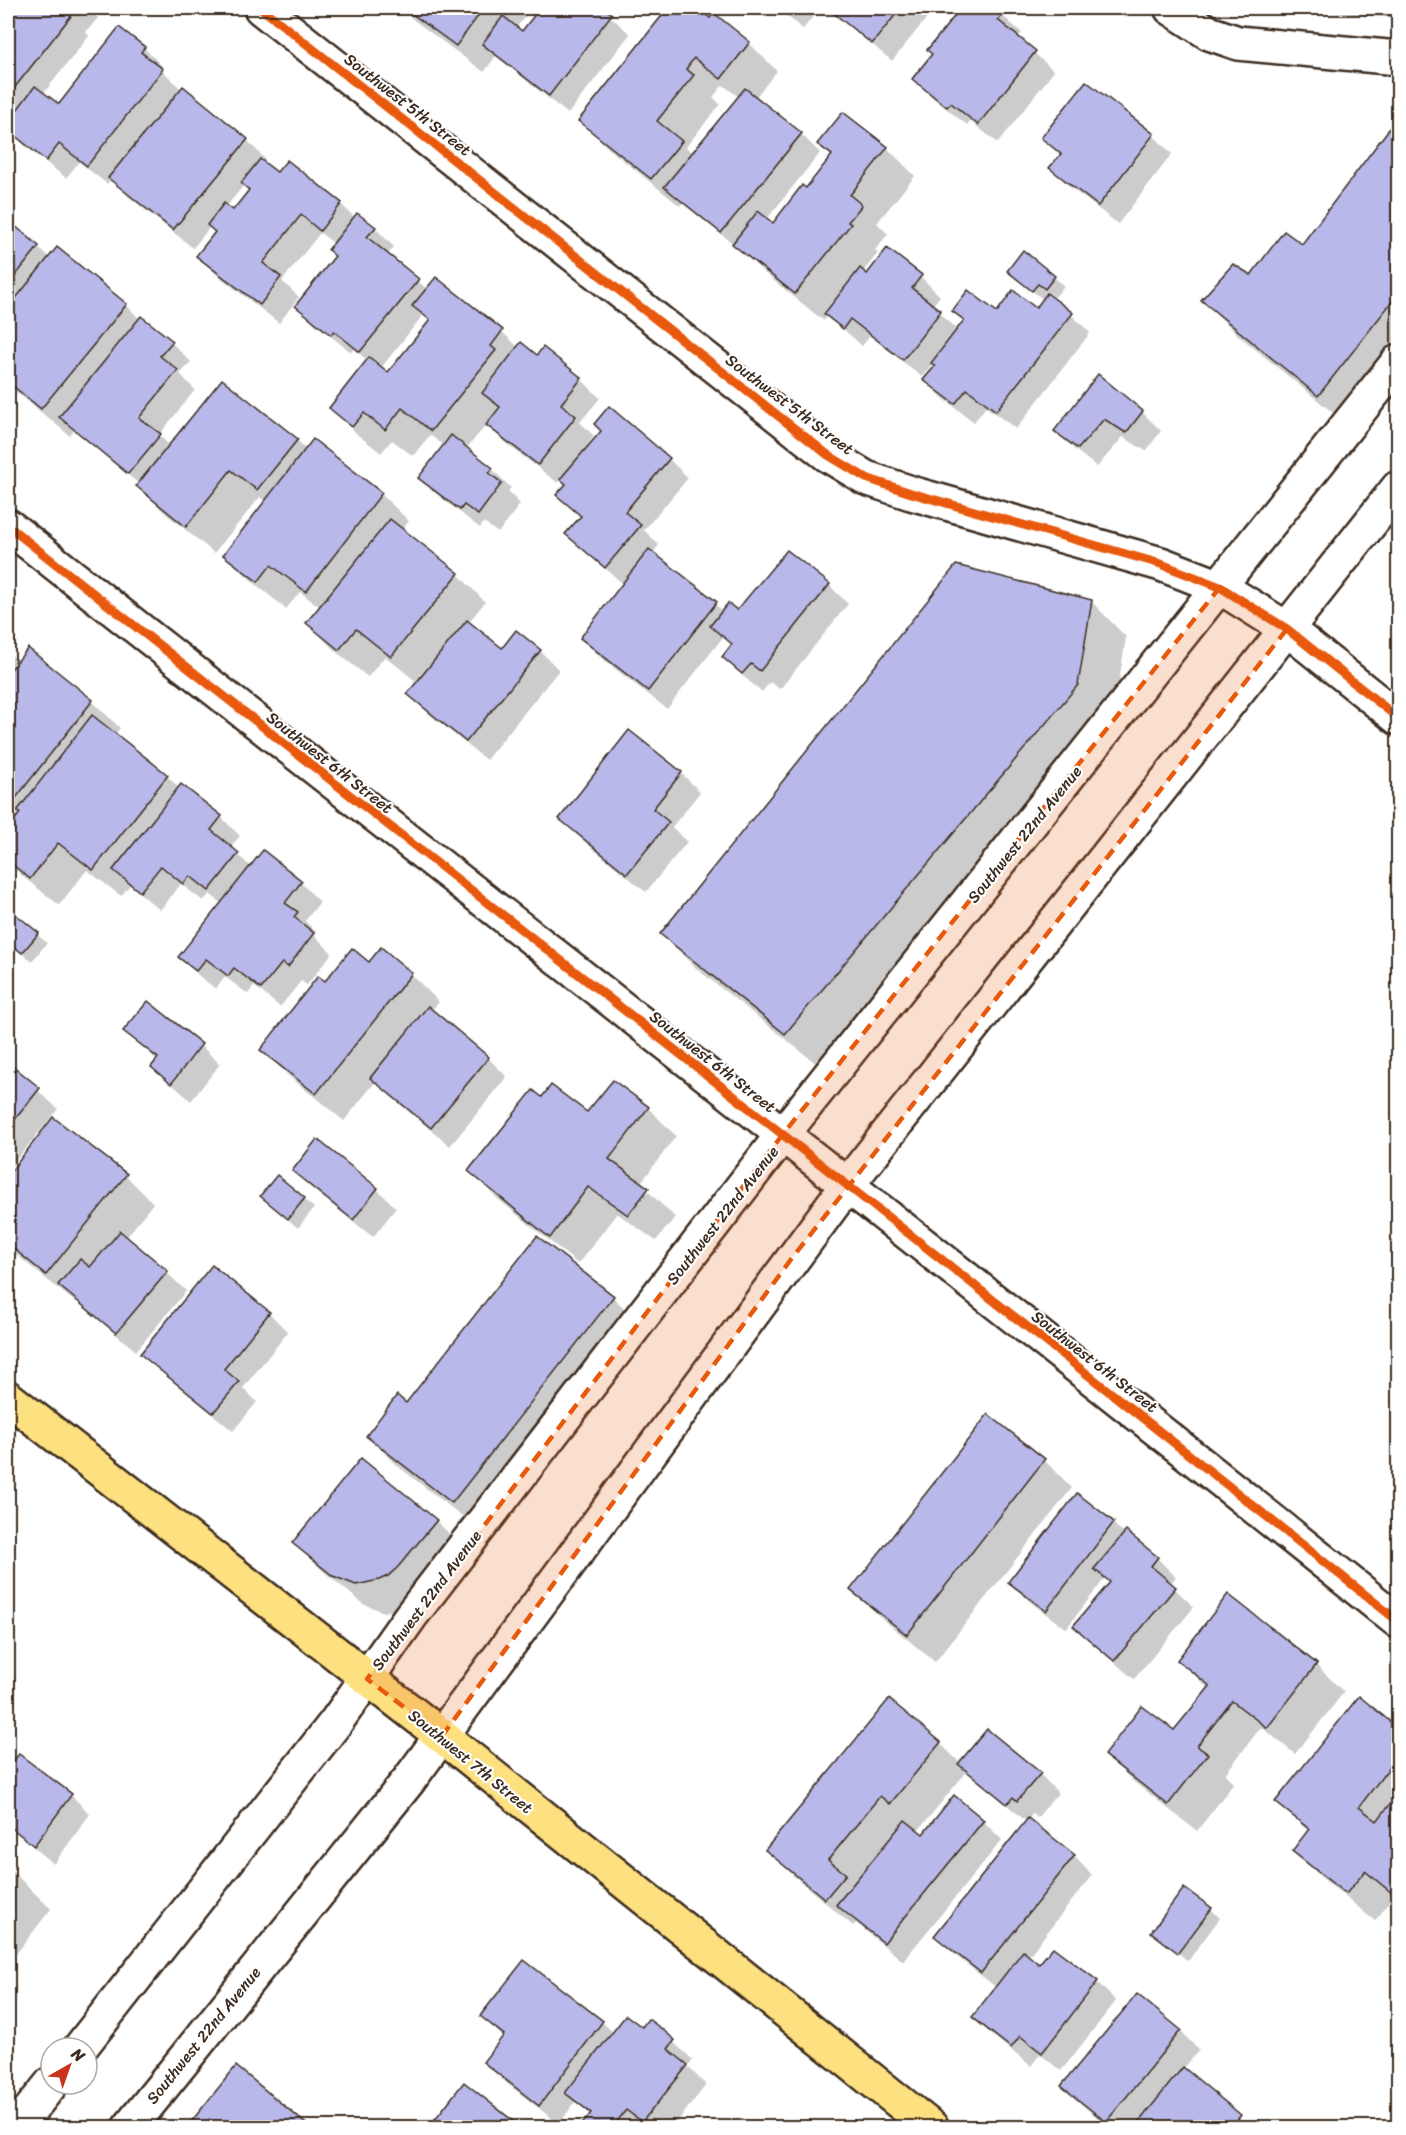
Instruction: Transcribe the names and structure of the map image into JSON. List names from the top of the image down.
{
  "streets": {
    "main road": [
      "Southwest 5th Street",
      "Southwest 6th Street",
      "Southwest 22nd Avenue",
      "Southwest 7th Street"
    ]
  },
  "crossings": [
    ["Southwest 5th Street", "Southwest 22nd Avenue"],
    ["Southwest 6th Street", "Southwest 22nd Avenue"],
    ["Southwest 22nd Avenue", "Southwest 7th Street"]
  ],
  "north": "top right"
}
